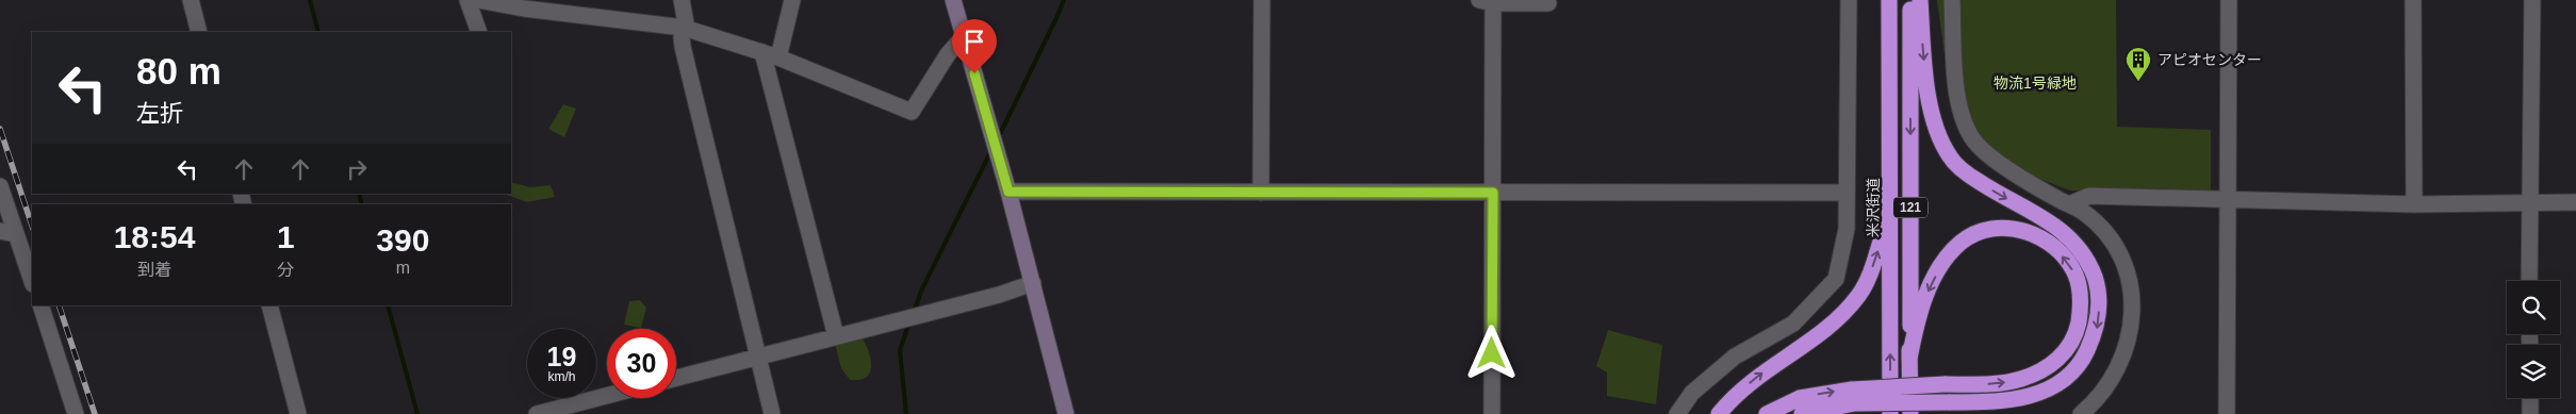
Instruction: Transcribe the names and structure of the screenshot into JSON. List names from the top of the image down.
{
  "streets": {
    "highway": ["米沢街道", "121"]
  },
  "parks": ["物流1号緑地"],
  "places": {
    "building": ["アピオセンター"]
  },
  "page": {
    "turn": ["80 m", "左折"],
    "eta": [
      "18:54",
      "到着",
      "1",
      "分",
      "390",
      "m"
    ],
    "speed": "19 km/h",
    "limit": "30"
  }
}
